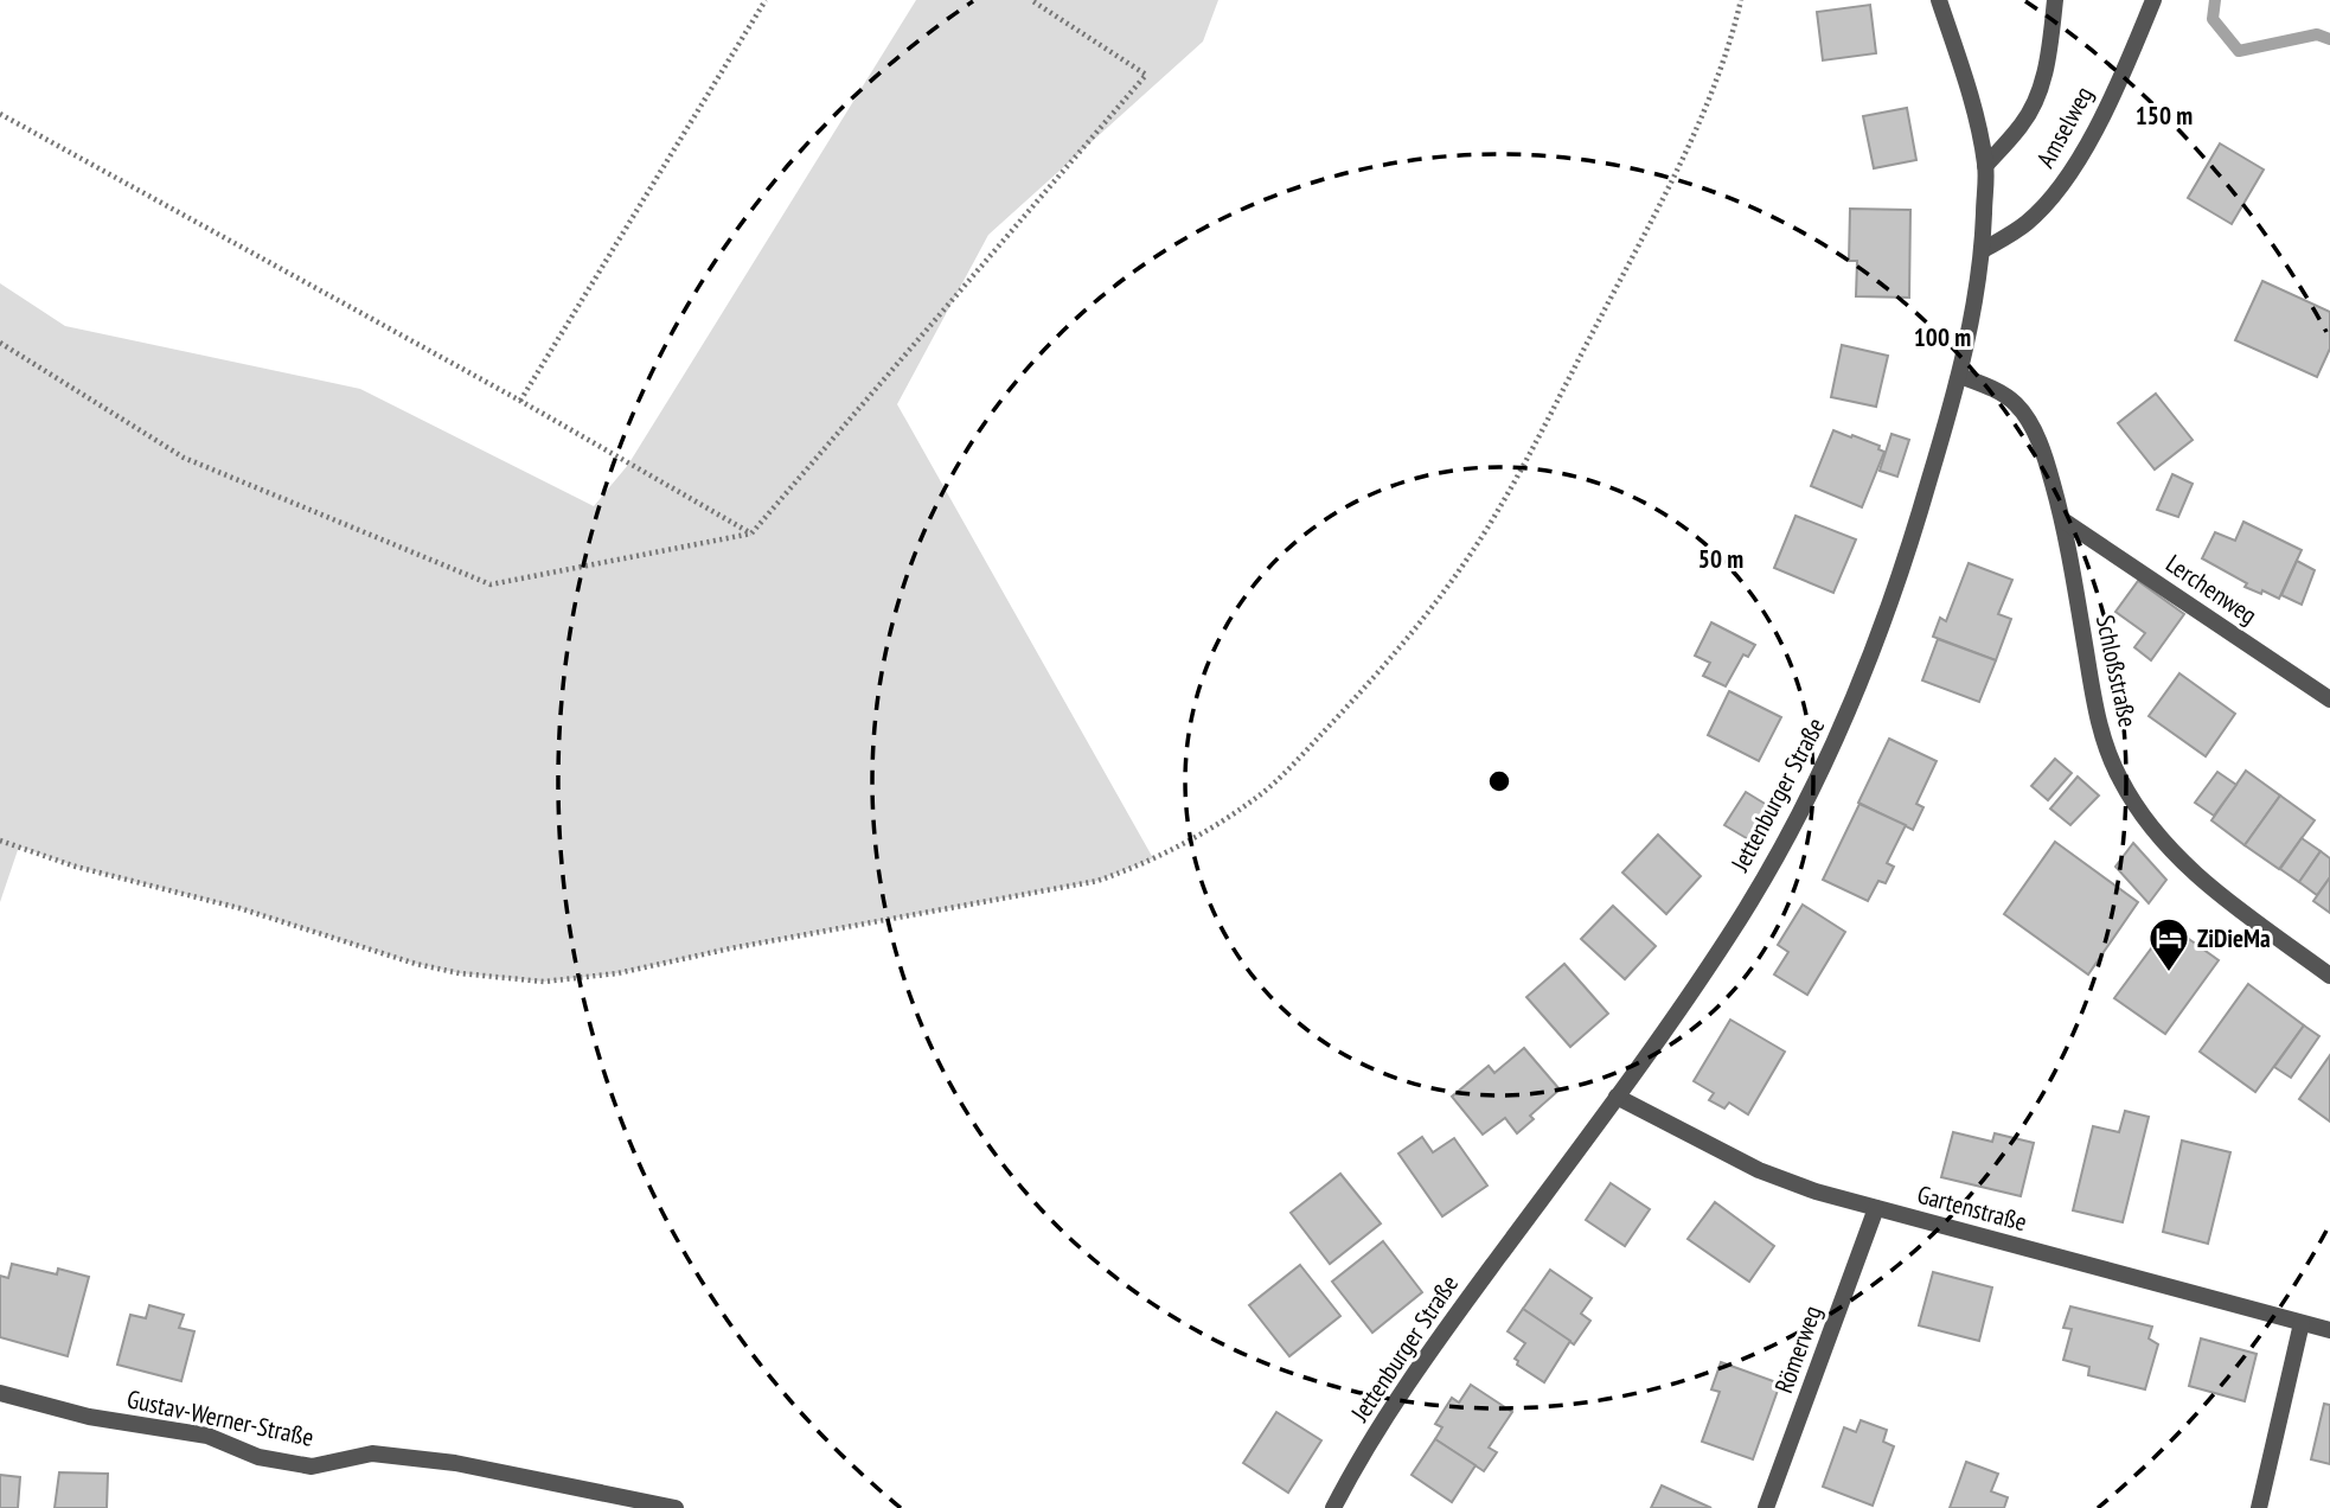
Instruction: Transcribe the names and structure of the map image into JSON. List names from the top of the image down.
{
  "streets": {
    "street": [
      "Amselweg",
      "Lerchenweg",
      "Schloßstraße",
      "Jettenburger Straße",
      "Gartenstraße",
      "Römerweg",
      "Gustav-Werner-Straße"
    ]
  },
  "crossings": [
    ["Amselweg", "Jettenburger Straße"],
    ["Lerchenweg", "Schloßstraße"],
    ["Schloßstraße", "Jettenburger Straße"],
    ["Jettenburger Straße", "Gartenstraße"],
    ["Gartenstraße", "Römerweg"]
  ],
  "places": {
    "hotel": ["ZiDieMa"]
  },
  "rings": ["150 m", "100 m", "50 m"]
}
